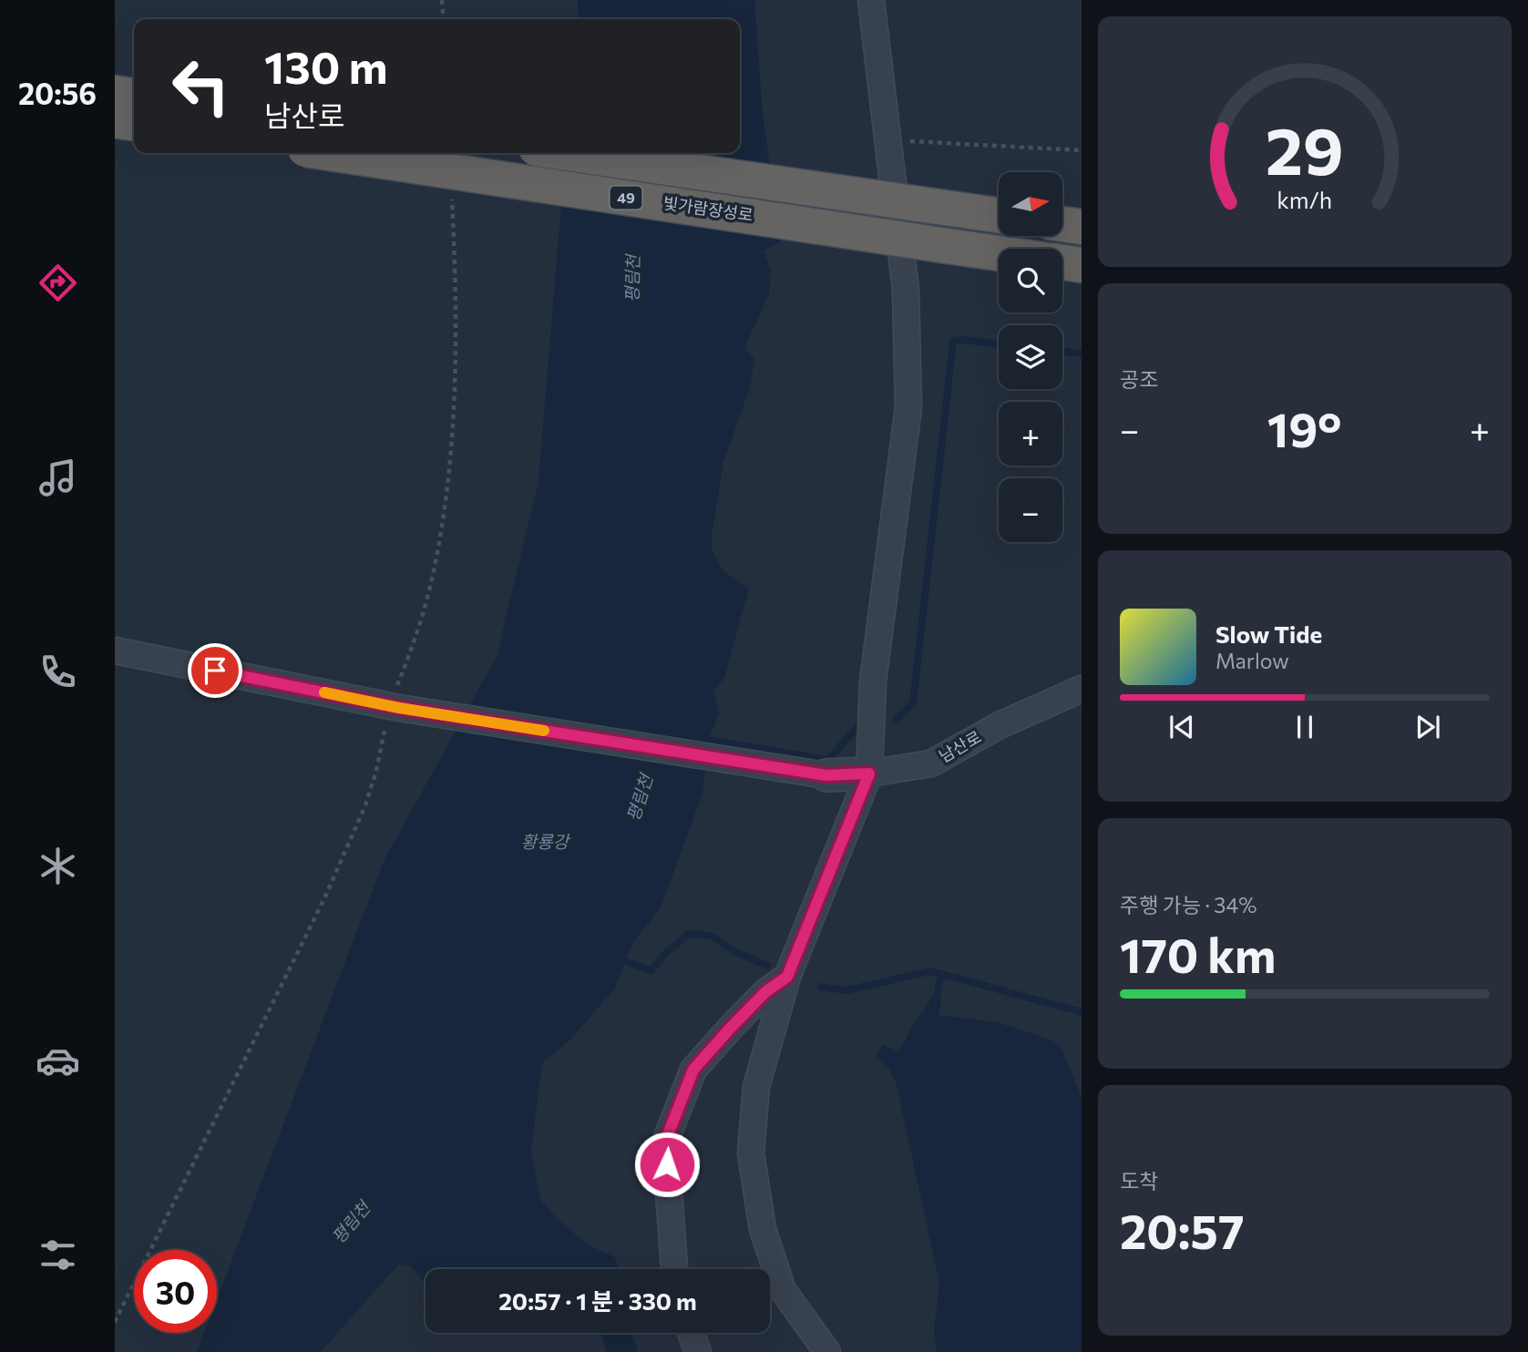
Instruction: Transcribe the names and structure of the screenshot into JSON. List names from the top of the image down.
{
  "streets": {
    "highway": ["49", "빛가람장성로"],
    "street": ["남산로"]
  },
  "water": ["평림천", "황룡강"],
  "north": "right",
  "page": {
    "tabs": "20:56",
    "turn": ["130 m", "남산로"],
    "map_buttons": ["+", "−"],
    "tile": [
      "공조",
      ["주행 가능 · 34%", "170 km"],
      ["도착", "20:57"]
    ],
    "heat": ["−", "19°", "+"],
    "song": ["Slow Tide", "Marlow"],
    "limit": "30",
    "trip": "20:57 · 1 분 · 330 m",
    "gauge": ["29", "km/h"]
  }
}
